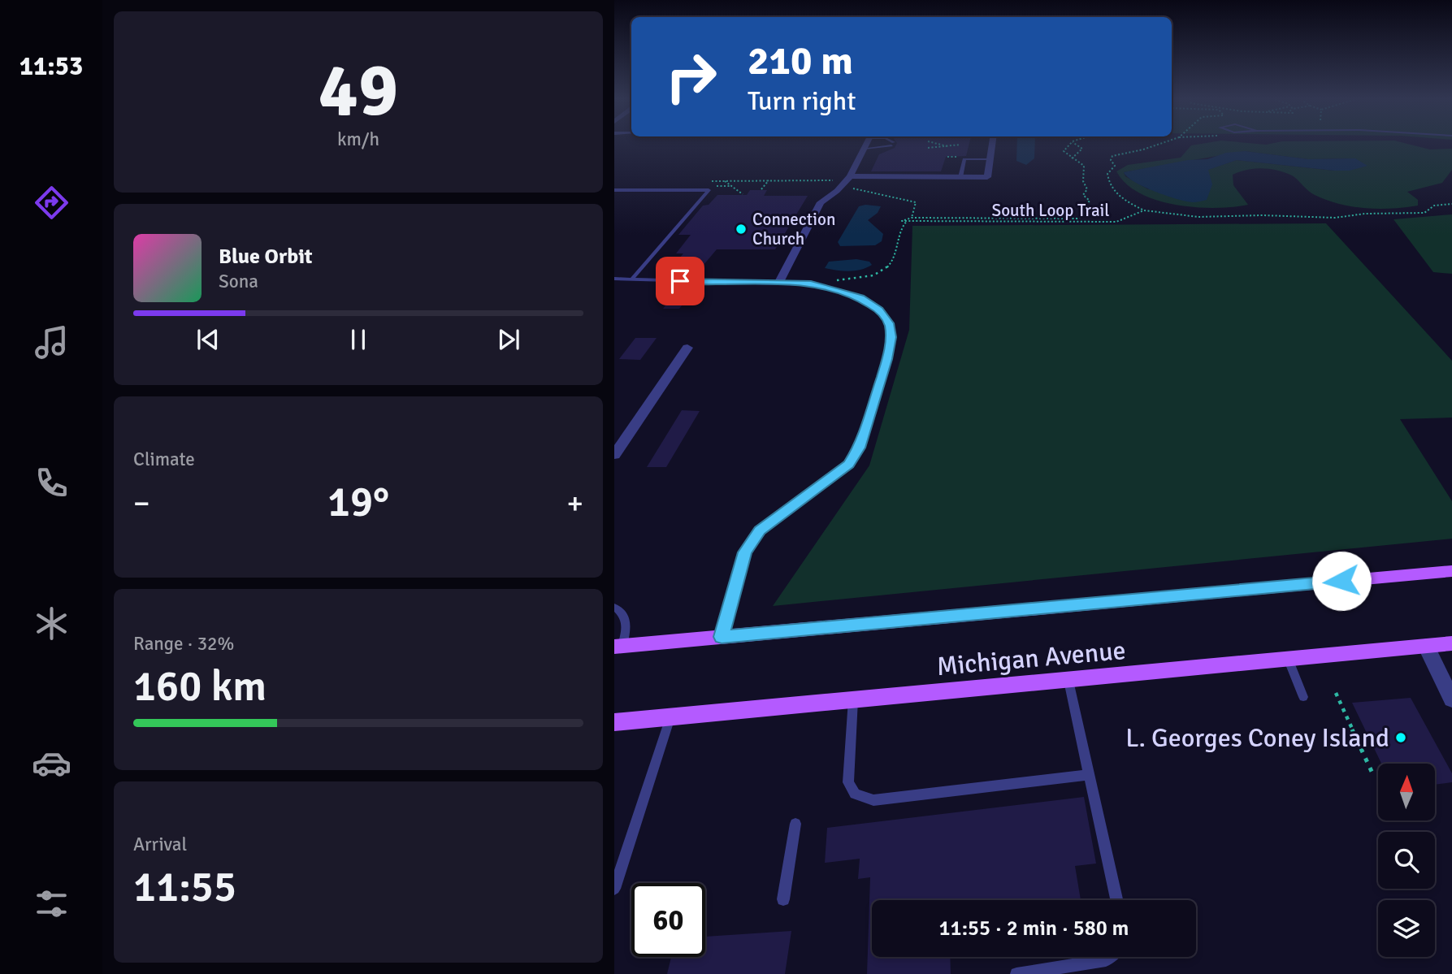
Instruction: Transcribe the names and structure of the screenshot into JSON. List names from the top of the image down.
{
  "streets": {
    "main road": ["Michigan Avenue"],
    "path": ["South Loop Trail"]
  },
  "places": ["Connection Church", "L. Georges Coney Island"],
  "north": "top",
  "page": {
    "tabs": "11:53",
    "tile": [
      ["49", "km/h"],
      "Climate",
      ["Range · 32%", "160 km"],
      ["Arrival", "11:55"]
    ],
    "turn": ["210 m", "Turn right"],
    "song": ["Blue Orbit", "Sona"],
    "heat": ["−", "19°", "+"],
    "limit": "60",
    "trip": "11:55 · 2 min · 580 m"
  }
}
